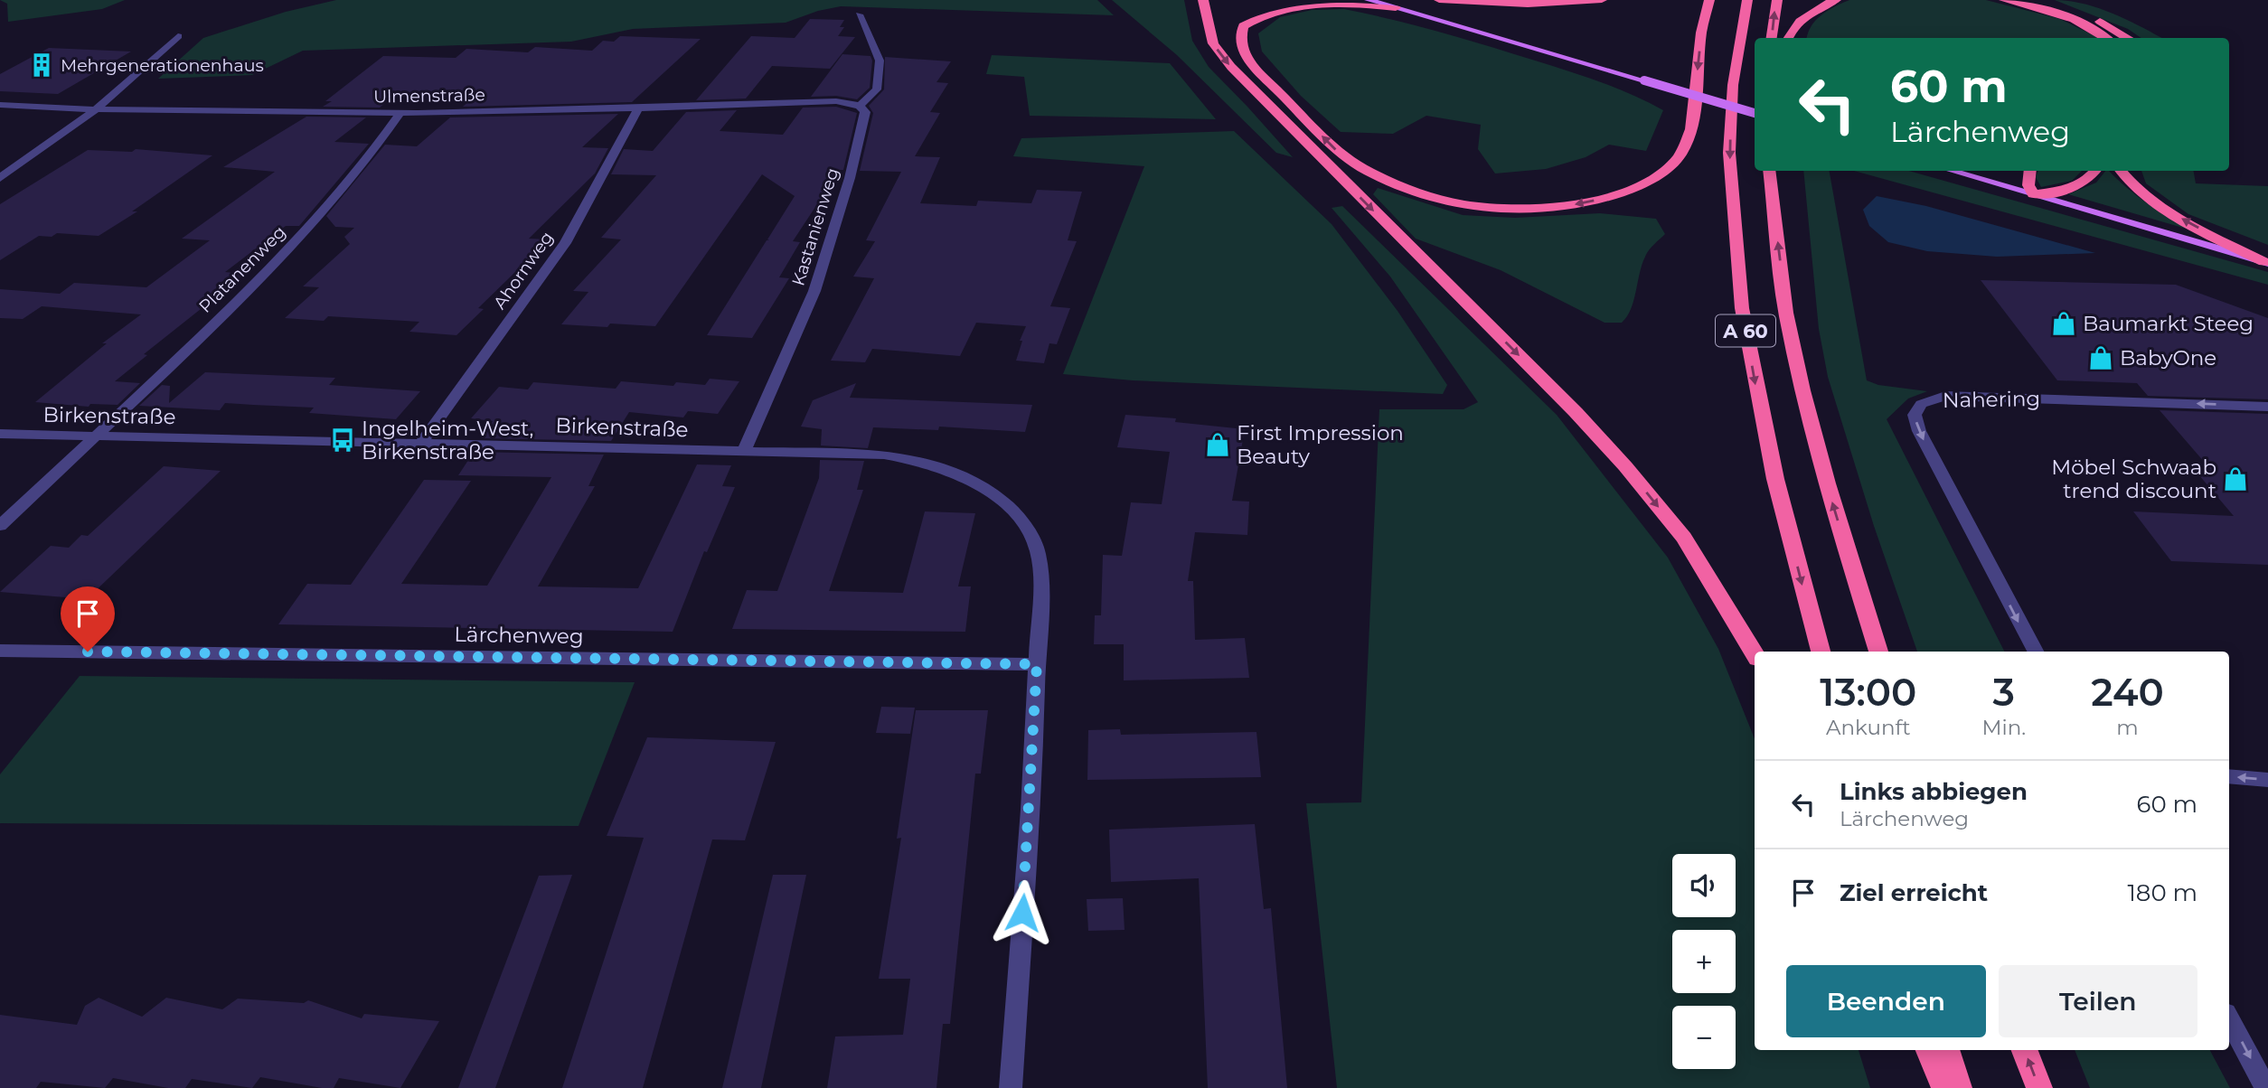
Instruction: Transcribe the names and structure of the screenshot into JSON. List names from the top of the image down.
{
  "streets": {
    "highway": ["A 60"],
    "street": [
      "Ulmenstraße",
      "Kastanienweg",
      "Platanenweg",
      "Ahornweg",
      "Nahering",
      "Birkenstraße",
      "Lärchenweg"
    ]
  },
  "crossings": [
    ["Ulmenstraße", "Kastanienweg"],
    ["Ulmenstraße", "Platanenweg"],
    ["Ulmenstraße", "Ahornweg"],
    ["Kastanienweg", "Birkenstraße"],
    ["Platanenweg", "Birkenstraße"],
    ["Ahornweg", "Birkenstraße"],
    ["Birkenstraße", "Lärchenweg"]
  ],
  "places": {
    "building": ["Mehrgenerationenhaus"],
    "shop": [
      "Baumarkt Steeg",
      "BabyOne",
      "First Impression Beauty",
      "Möbel Schwaab trend discount"
    ],
    "bus stop": ["Ingelheim-West, Birkenstraße"]
  },
  "page": {
    "turn": ["60 m", "Lärchenweg"],
    "eta": [
      "13:00",
      "Ankunft",
      "3",
      "Min.",
      "240",
      "m"
    ],
    "list": [
      {
        "name": "Links abbiegen",
        "note": "Lärchenweg",
        "value": "60 m"
      },
      {
        "name": "Ziel erreicht",
        "value": "180 m"
      }
    ],
    "map_buttons": ["+", "−"],
    "buttons": ["Beenden", "Teilen"]
  }
}
